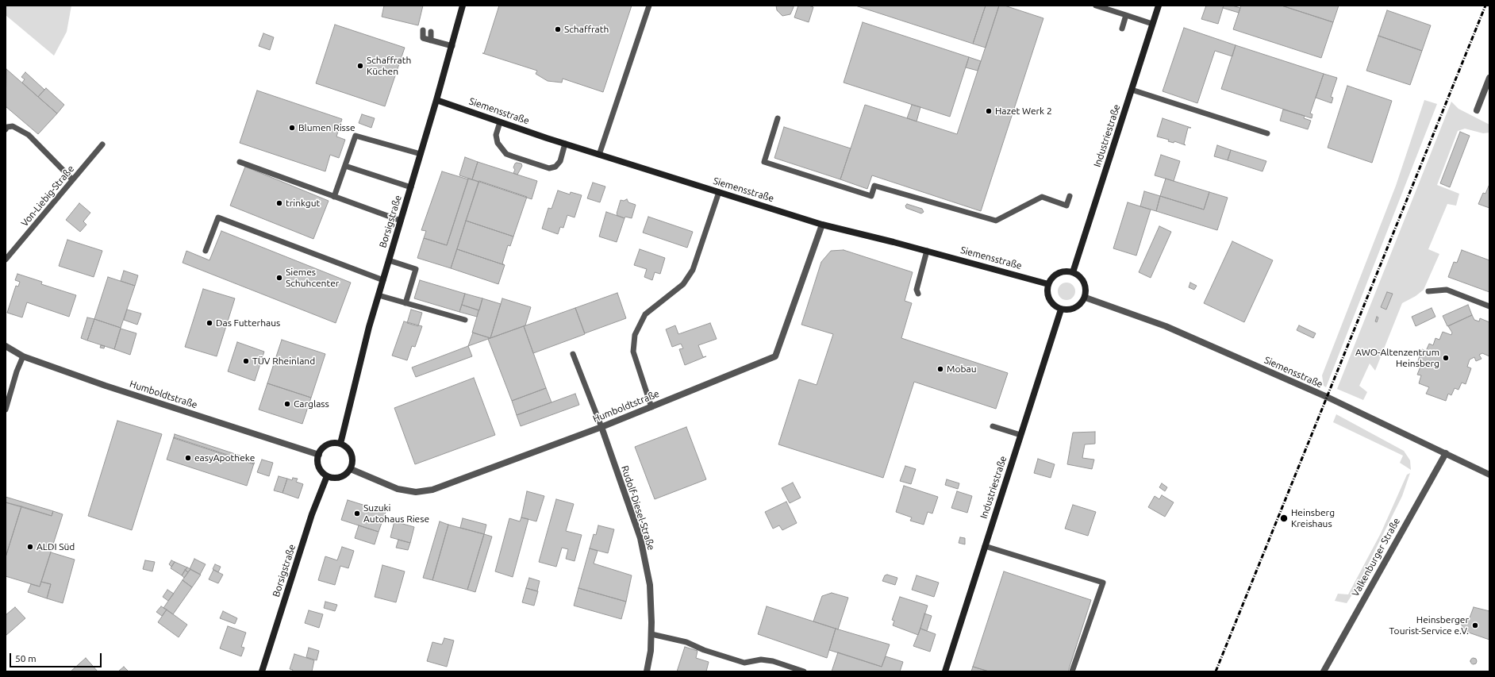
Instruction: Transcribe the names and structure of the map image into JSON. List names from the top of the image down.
{
  "streets": {
    "street": [
      "Siemensstraße",
      "Industriestraße",
      "Borsigstraße",
      "Humboldtstraße",
      "Rudolf-Diesel-Straße",
      "Valkenburger Straße"
    ],
    "lane": ["Von-Liebig-Straße"]
  },
  "crossings": [
    ["Siemensstraße", "Industriestraße"],
    ["Siemensstraße", "Borsigstraße"],
    ["Siemensstraße", "Humboldtstraße"],
    ["Siemensstraße", "Valkenburger Straße"],
    ["Borsigstraße", "Humboldtstraße"],
    ["Humboldtstraße", "Rudolf-Diesel-Straße"]
  ],
  "places": [
    "Schaffrath",
    "Schaffrath Küchen",
    "Hazet Werk 2",
    "Blumen Risse",
    "trinkgut",
    "Siemes Schuhcenter",
    "Das Futterhaus",
    "AWO-Altenzentrum Heinsberg",
    "TÜV Rheinland",
    "Mobau",
    "Carglass",
    "easyApotheke",
    "Suzuki Autohaus Riese",
    "Heinsberg Kreishaus",
    "ALDI Süd",
    "Heinsberger Tourist-Service e.V."
  ],
  "scale_bar": "50 m"
}
